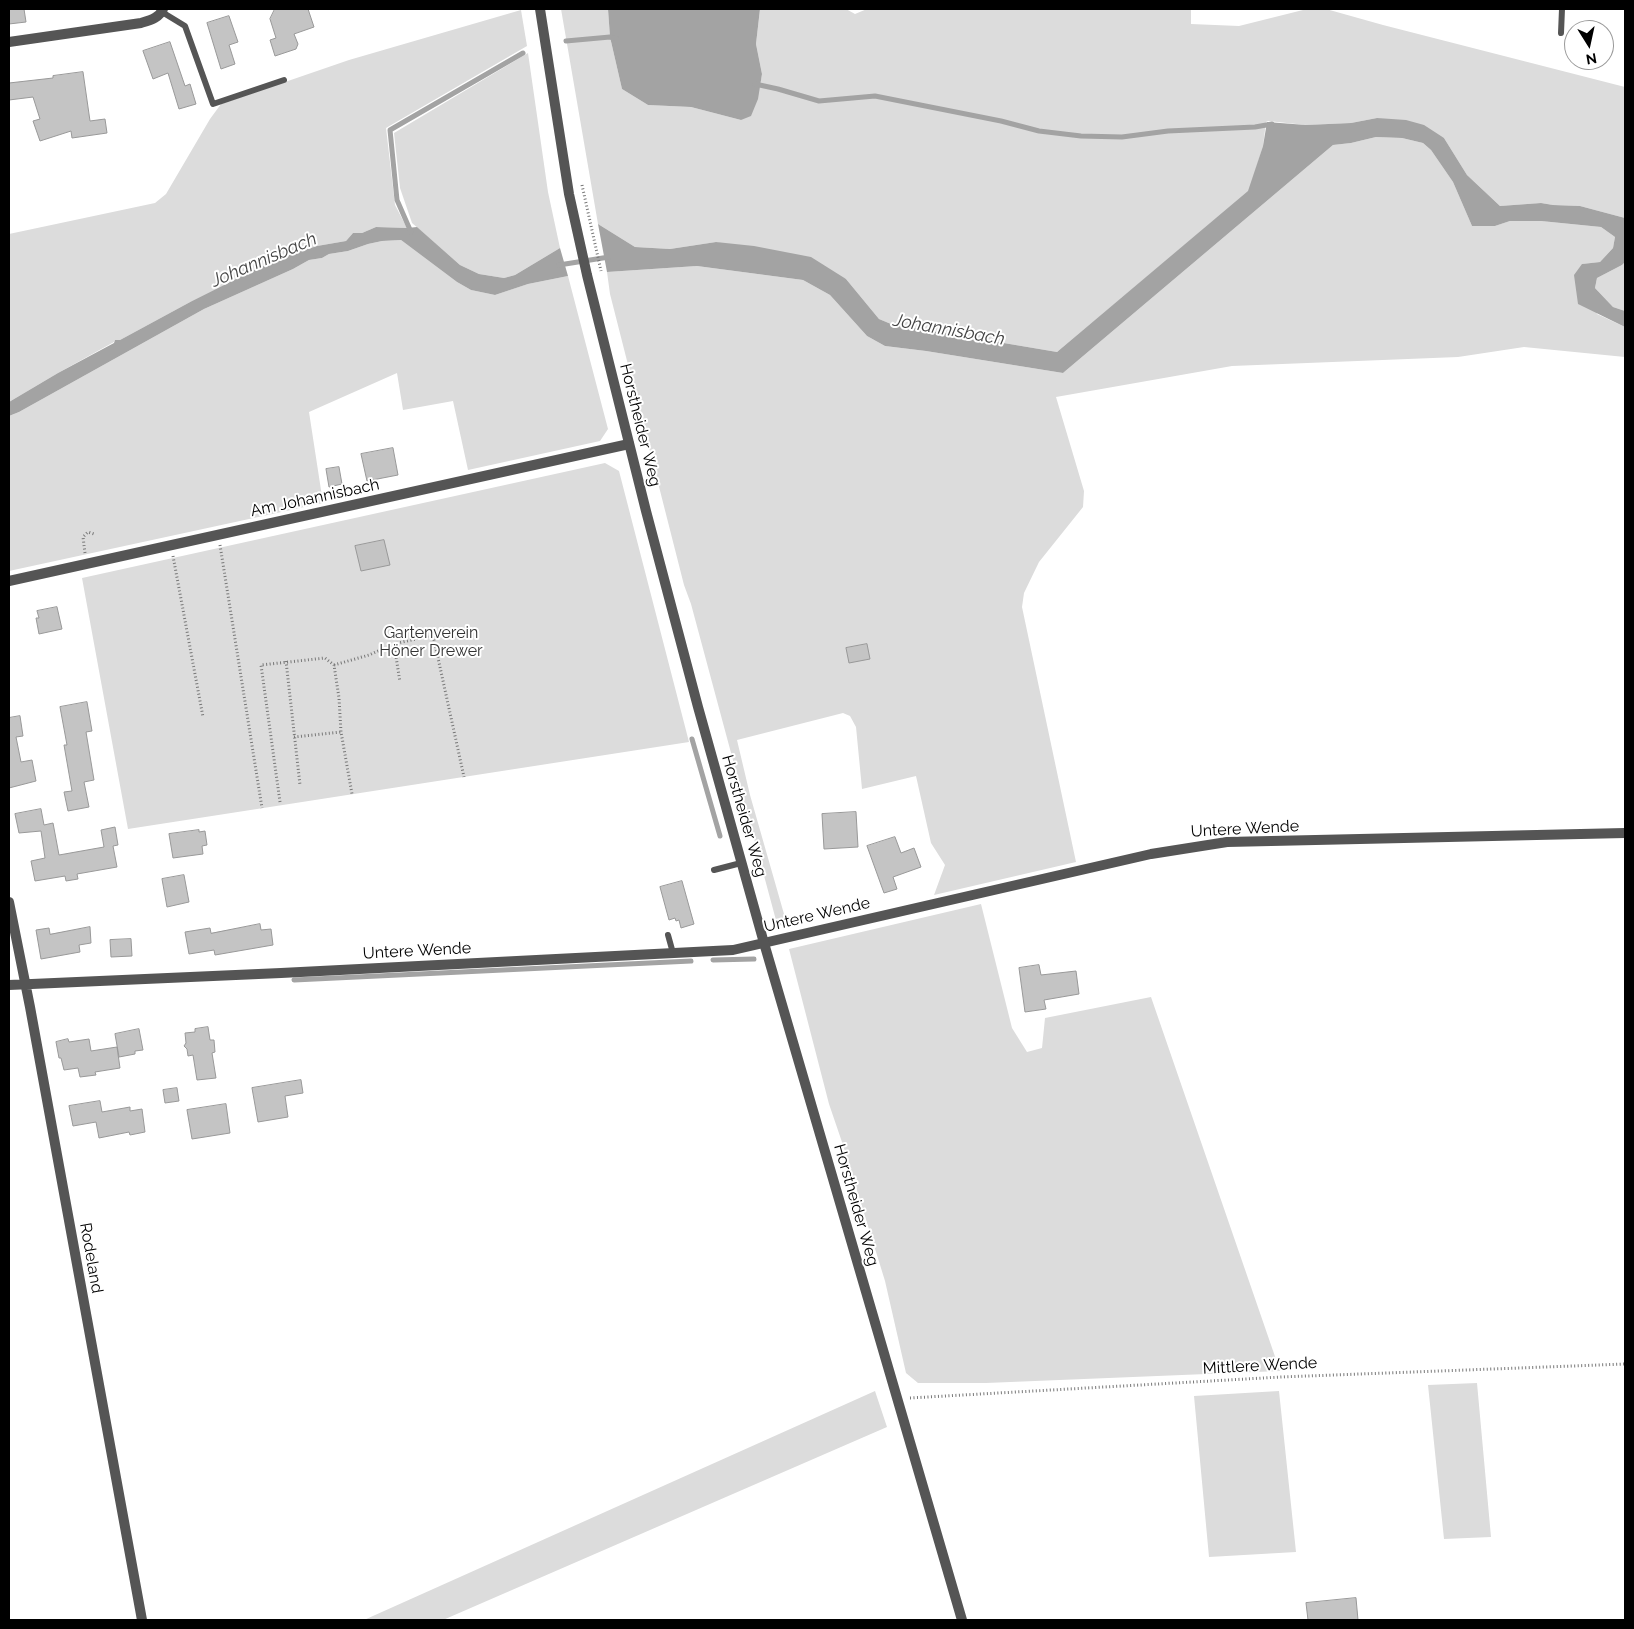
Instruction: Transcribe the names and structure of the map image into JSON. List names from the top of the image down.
{
  "streets": {
    "street": [
      "Horstheider Weg",
      "Am Johannisbach",
      "Untere Wende",
      "Rodeland"
    ],
    "path": ["Mittlere Wende"]
  },
  "crossings": [
    ["Horstheider Weg", "Am Johannisbach"],
    ["Horstheider Weg", "Untere Wende"],
    ["Horstheider Weg", "Mittlere Wende"],
    ["Untere Wende", "Rodeland"]
  ],
  "water": ["Johannisbach"],
  "parks": ["Gartenverein Höner Drewer"],
  "north": "bottom"
}
